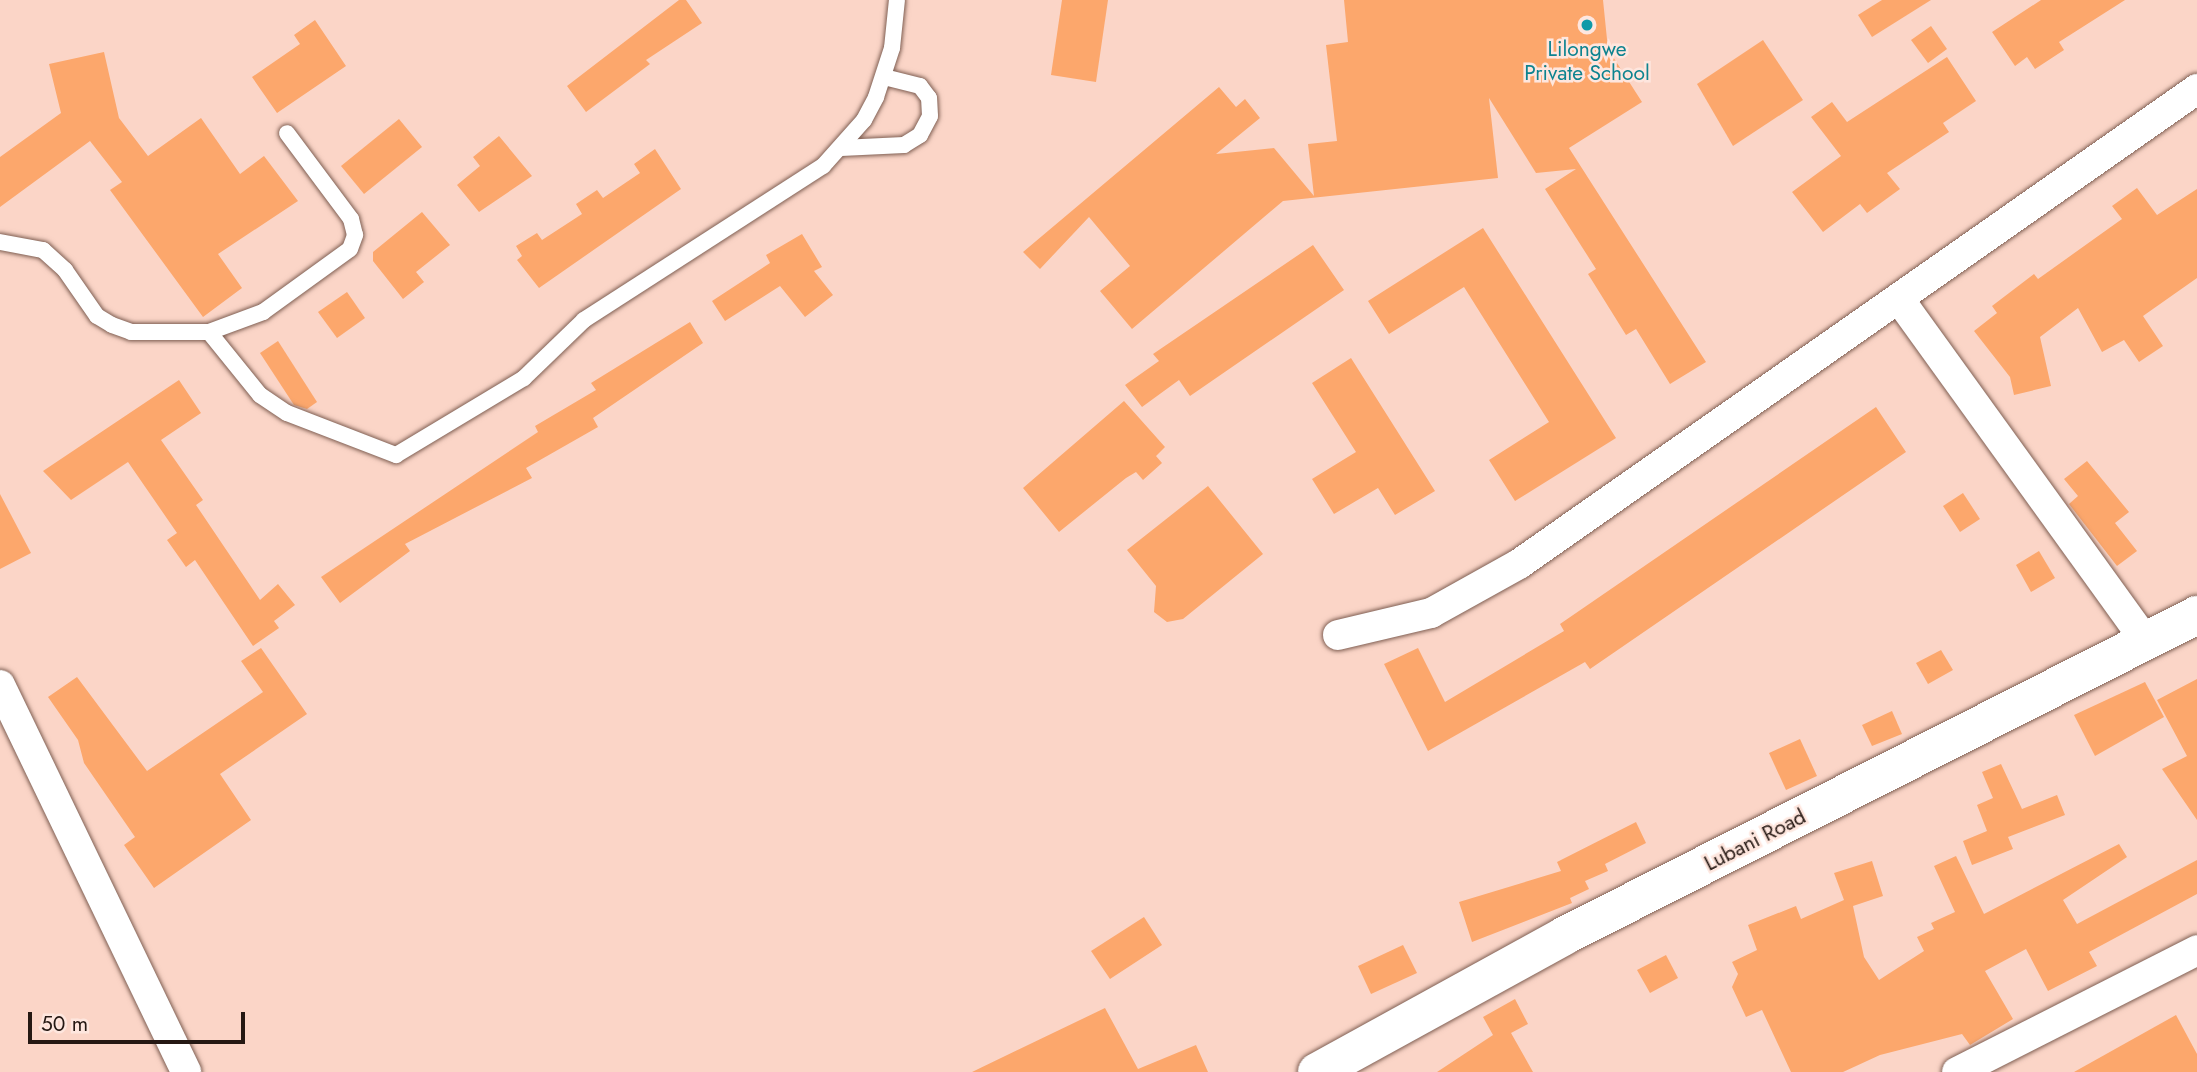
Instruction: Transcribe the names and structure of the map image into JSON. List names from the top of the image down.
{
  "streets": {
    "street": ["Lubani Road"]
  },
  "places": ["Lilongwe Private School"],
  "scale_bar": "50 m"
}
